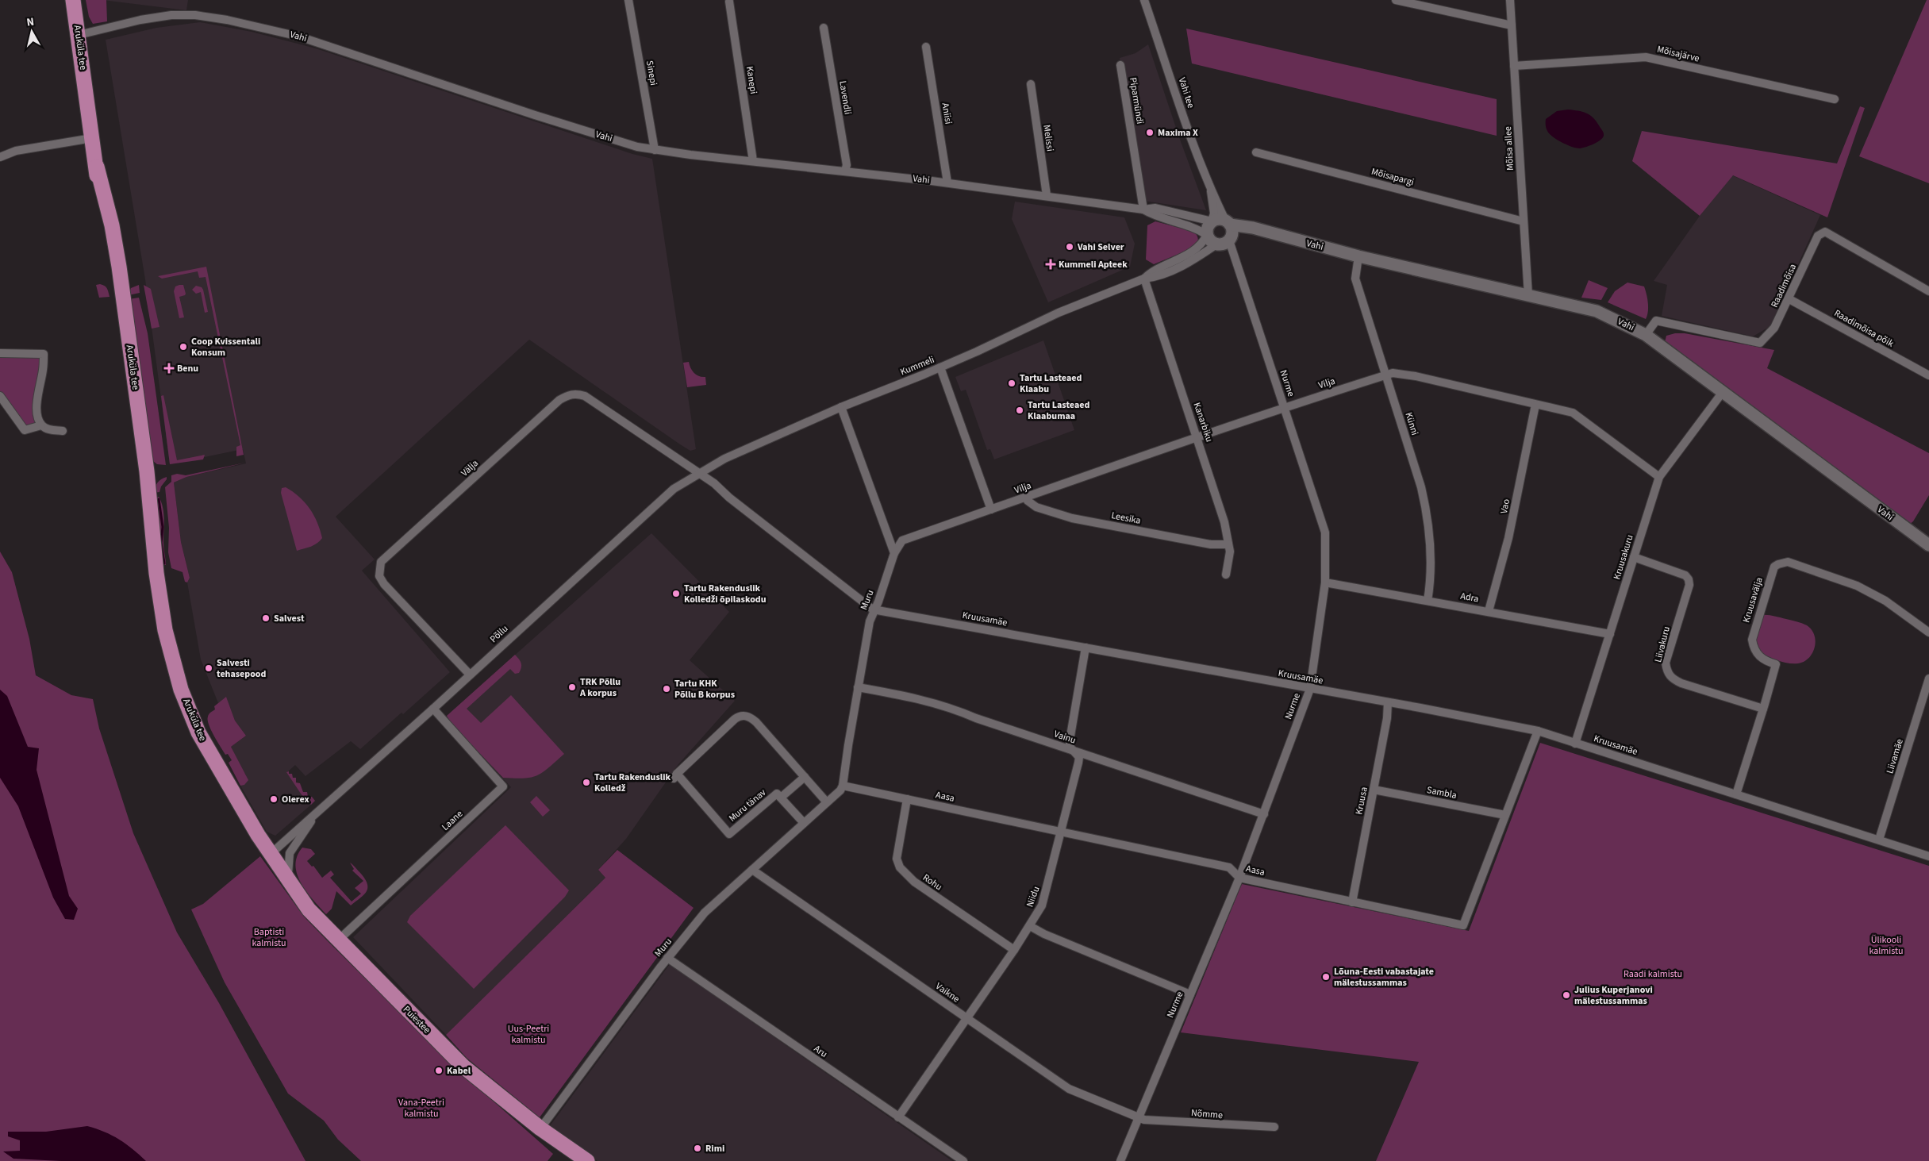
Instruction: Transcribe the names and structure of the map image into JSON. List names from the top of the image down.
{
  "streets": {
    "highway": ["Aruküla tee", "Puiestee"],
    "street": [
      "Vahi",
      "Mõisajärve",
      "Sinepi",
      "Kanepi",
      "Vahi tee",
      "Lavendli",
      "Piparmündi",
      "Aniisi",
      "Melissi",
      "Mõisa allee",
      "Mõisapargi",
      "Raadimõisa",
      "Raadimõisa põik",
      "Kummeli",
      "Nurme",
      "Vilja",
      "Kanarbiku",
      "Künni",
      "Välja",
      "Vao",
      "Leesika",
      "Kruusakuru",
      "Adra",
      "Muru",
      "Kruusavälja",
      "Kruusamäe",
      "Põllu",
      "Liivakuru",
      "Vainu",
      "Liivamäe",
      "Sambla",
      "Aasa",
      "Kruusa",
      "Muru tänav",
      "Laane",
      "Rohu",
      "Niidu",
      "Vaikne",
      "Aru",
      "Nõmme"
    ]
  },
  "crossings": [
    ["Vahi", "Aruküla tee"],
    ["Vahi", "Sinepi"],
    ["Vahi", "Kanepi"],
    ["Vahi", "Vahi tee"],
    ["Vahi", "Lavendli"],
    ["Vahi", "Piparmündi"],
    ["Vahi", "Aniisi"],
    ["Vahi", "Melissi"],
    ["Vahi", "Mõisa allee"],
    ["Vahi", "Raadimõisa"],
    ["Vahi", "Kummeli"],
    ["Vahi", "Nurme"],
    ["Vahi", "Künni"],
    ["Vahi", "Kruusakuru"],
    ["Aruküla tee", "Põllu"],
    ["Aruküla tee", "Puiestee"],
    ["Mõisajärve", "Mõisa allee"],
    ["Vahi tee", "Kummeli"],
    ["Vahi tee", "Nurme"],
    ["Mõisa allee", "Mõisapargi"],
    ["Raadimõisa", "Raadimõisa põik"],
    ["Kummeli", "Nurme"],
    ["Kummeli", "Kanarbiku"],
    ["Kummeli", "Välja"],
    ["Kummeli", "Kruusamäe"],
    ["Kummeli", "Põllu"],
    ["Nurme", "Vilja"],
    ["Nurme", "Adra"],
    ["Nurme", "Kruusamäe"],
    ["Nurme", "Vainu"],
    ["Nurme", "Aasa"],
    ["Nurme", "Vaikne"],
    ["Nurme", "Nõmme"],
    ["Vilja", "Kanarbiku"],
    ["Vilja", "Künni"],
    ["Vilja", "Vao"],
    ["Vilja", "Leesika"],
    ["Vilja", "Kruusakuru"],
    ["Vilja", "Muru"],
    ["Kanarbiku", "Leesika"],
    ["Künni", "Adra"],
    ["Välja", "Kruusamäe"],
    ["Välja", "Põllu"],
    ["Vao", "Adra"],
    ["Kruusakuru", "Adra"],
    ["Kruusakuru", "Kruusamäe"],
    ["Kruusakuru", "Liivakuru"],
    ["Muru", "Kruusamäe"],
    ["Muru", "Vainu"],
    ["Muru", "Aasa"],
    ["Muru", "Muru tänav"],
    ["Muru", "Vaikne"],
    ["Muru", "Puiestee"],
    ["Muru", "Aru"],
    ["Kruusavälja", "Kruusamäe"],
    ["Kruusavälja", "Liivakuru"],
    ["Kruusamäe", "Põllu"],
    ["Kruusamäe", "Liivamäe"],
    ["Kruusamäe", "Aasa"],
    ["Kruusamäe", "Kruusa"],
    ["Kruusamäe", "Niidu"],
    ["Põllu", "Laane"],
    ["Põllu", "Puiestee"],
    ["Vainu", "Niidu"],
    ["Sambla", "Aasa"],
    ["Sambla", "Kruusa"],
    ["Aasa", "Kruusa"],
    ["Aasa", "Rohu"],
    ["Aasa", "Niidu"],
    ["Laane", "Puiestee"],
    ["Rohu", "Niidu"],
    ["Niidu", "Vaikne"],
    ["Niidu", "Aru"],
    ["Vaikne", "Nõmme"]
  ],
  "parks": [
    "Baptisti kalmistu",
    "Ülikooli kalmistu",
    "Raadi kalmistu",
    "Uus-Peetri kalmistu",
    "Vana-Peetri kalmistu"
  ],
  "places": {
    "other": [
      "Maxima X",
      "Vahi Selver",
      "Coop Kvissentali Konsum",
      "Tartu Lasteaed Klaabu",
      "Tartu Lasteaed Klaabumaa",
      "Tartu Rakenduslik Kolledži õpilaskodu",
      "Salvest",
      "Salvesti tehasepood",
      "TRK Põllu A korpus",
      "Tartu KHK Põllu B korpus",
      "Tartu Rakenduslik Kolledž",
      "Olerex",
      "Lõuna-Eesti vabastajate mälestussammas",
      "Julius Kuperjanovi mälestussammas",
      "Kabel",
      "Rimi"
    ],
    "health": ["Kummeli Apteek", "Benu"]
  },
  "north": "top"
}
